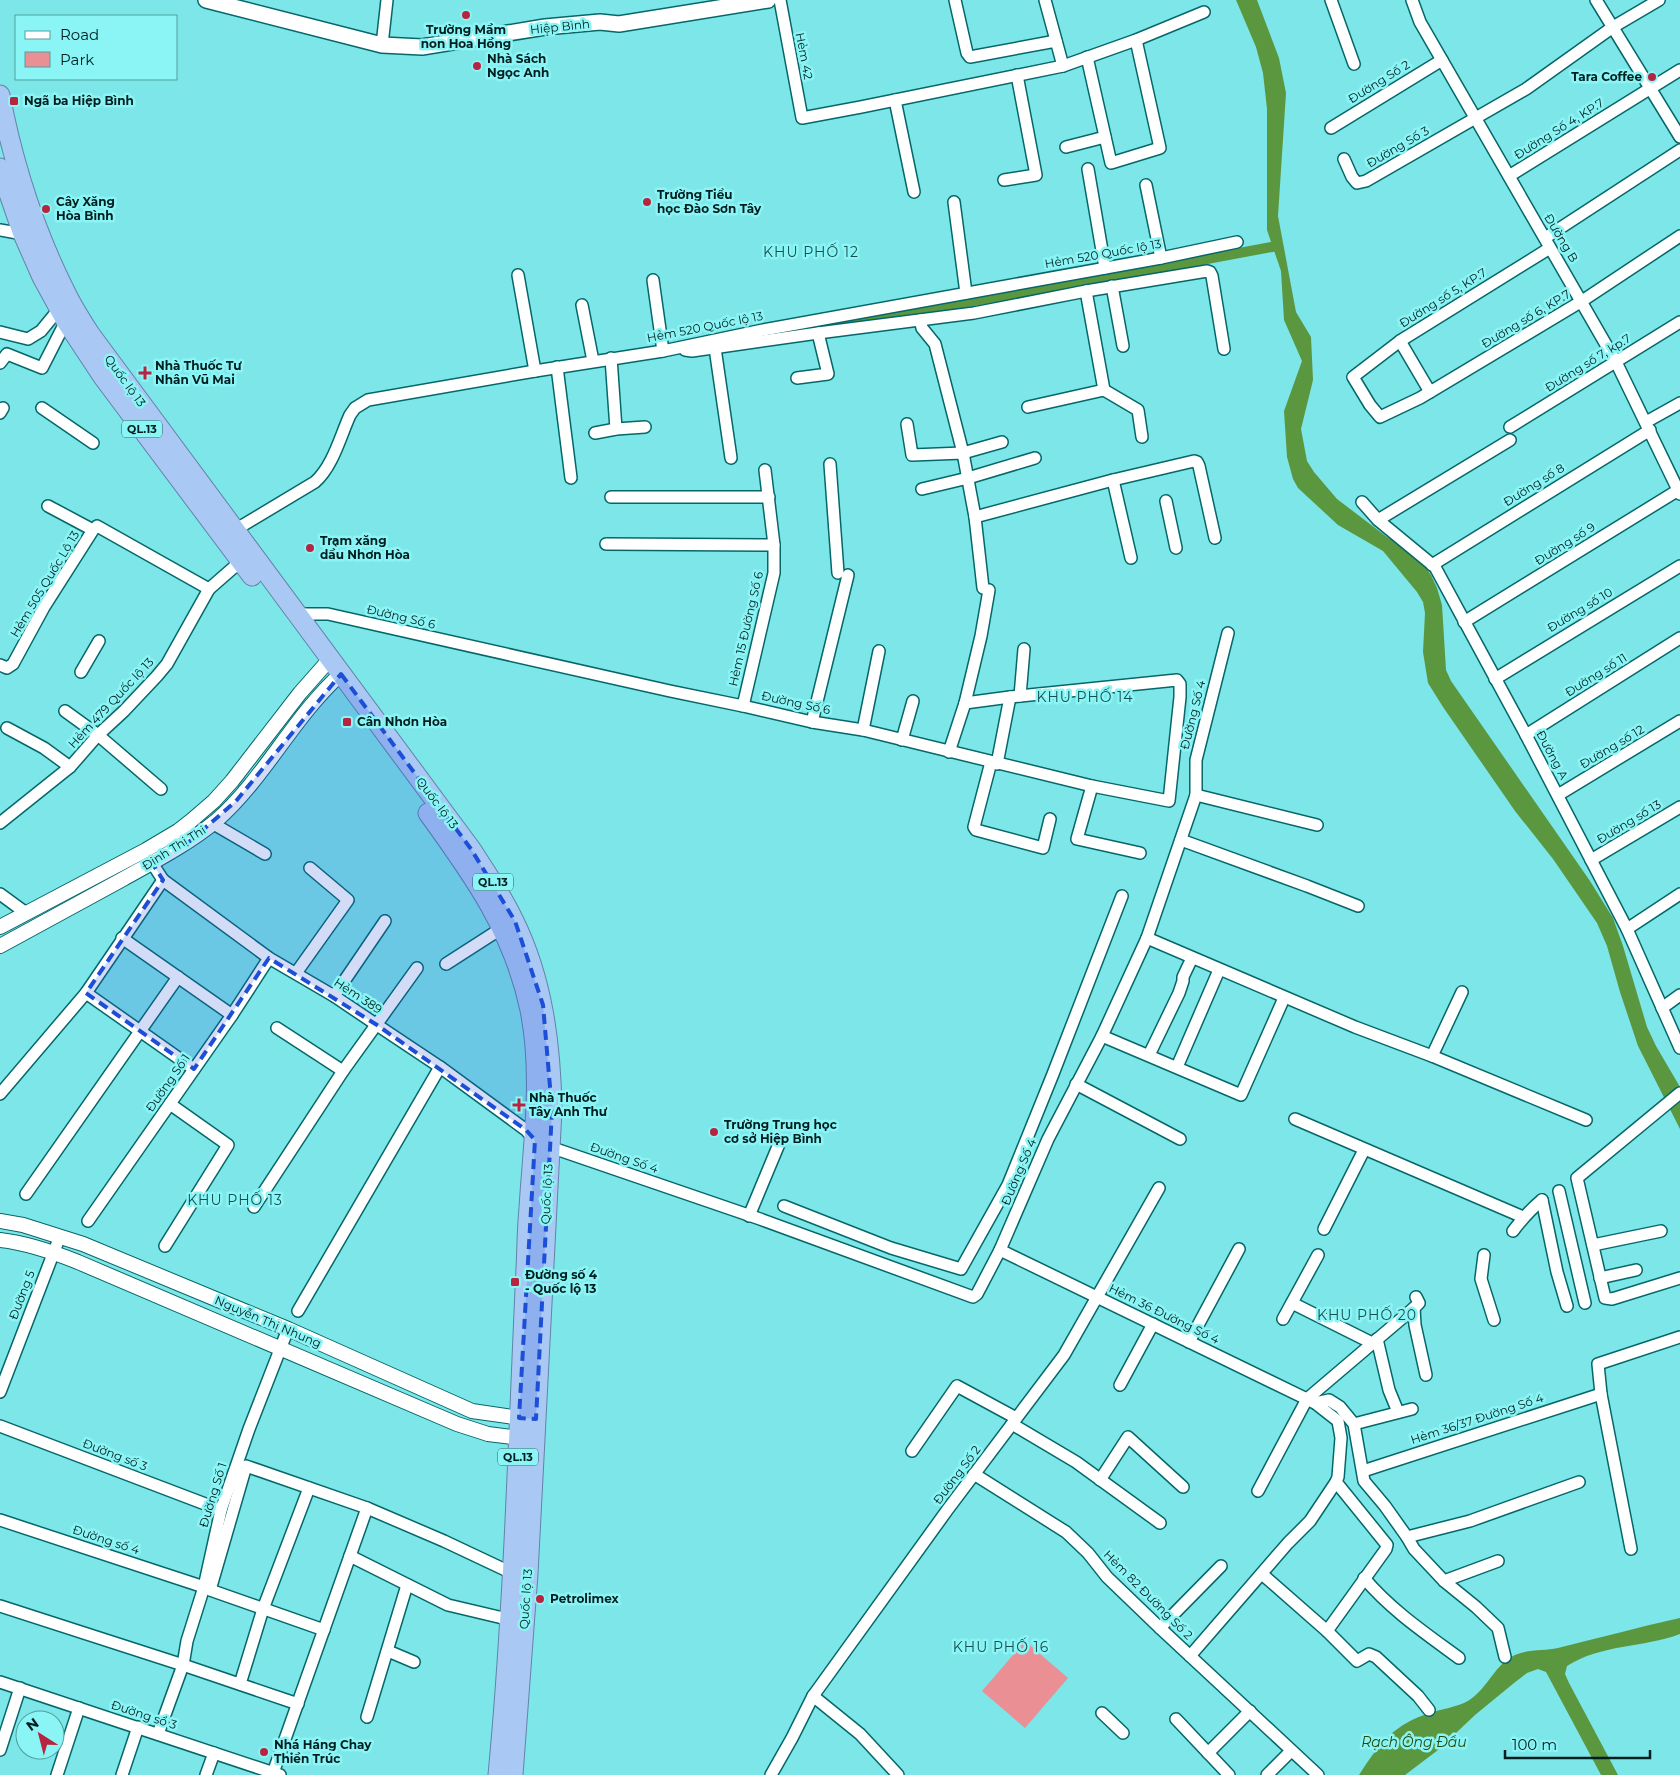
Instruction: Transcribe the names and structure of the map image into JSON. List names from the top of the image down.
{
  "streets": {
    "highway": ["Quốc lộ 13", "QL.13"],
    "main road": ["Hiệp Bình"],
    "street": [
      "Hẻm 42",
      "Đường Số 2",
      "Đường Số 4, KP.7",
      "Đường Số 3",
      "Đường B",
      "Hẻm 520 Quốc lộ 13",
      "Đường số 5, KP.7",
      "Đường số 6, KP.7",
      "Đường số 7, kp.7",
      "Đường số 8",
      "Đường số 9",
      "Hẻm 505 Quốc Lộ 13",
      "Đường số 10",
      "Đường Số 6",
      "Hẻm 15 Đường Số 6",
      "Đường số 11",
      "Hẻm 479 Quốc lộ 13",
      "Đường Số 4",
      "Đường số 12",
      "Đường A",
      "Đường số 13",
      "Đinh Thị Thi",
      "Hẻm 389",
      "Đường Số 1",
      "Đường 5",
      "Hẻm 36 Đường Số 4",
      "Nguyễn Thị Nhung",
      "Hẻm 36/37 Đường Số 4",
      "Đường số 3",
      "Đường số 4",
      "Hẻm 82 Đường Số 2",
      "Đường sổ 3"
    ]
  },
  "crossings": [
    ["Đường Số 2", "Đường B"],
    ["Đường Số 2", "Hẻm 36 Đường Số 4"],
    ["Đường Số 2", "Hẻm 82 Đường Số 2"],
    ["Đường Số 4, KP.7", "Đường B"],
    ["Đường Số 3", "Đường B"],
    ["Đường B", "Đường số 5, KP.7"],
    ["Đường B", "Đường số 6, KP.7"],
    ["Đường B", "Đường số 7, kp.7"],
    ["Đường B", "Đường số 8"],
    ["Đường B", "Đường số 9"],
    ["Hẻm 520 Quốc lộ 13", "Quốc lộ 13"],
    ["Đường số 5, KP.7", "Đường số 6, KP.7"],
    ["Quốc lộ 13", "Đường Số 6"],
    ["Quốc lộ 13", "Hẻm 479 Quốc lộ 13"],
    ["Quốc lộ 13", "Đường Số 4"],
    ["Quốc lộ 13", "Đinh Thị Thi"],
    ["Quốc lộ 13", "Hẻm 389"],
    ["Quốc lộ 13", "Nguyễn Thị Nhung"],
    ["Đường số 8", "Đường A"],
    ["Đường số 9", "Đường A"],
    ["Đường số 10", "Đường A"],
    ["Đường Số 6", "Hẻm 15 Đường Số 6"],
    ["Đường số 11", "Đường A"],
    ["Đường Số 4", "Hẻm 389"],
    ["Đường Số 4", "Hẻm 36 Đường Số 4"],
    ["Đường số 12", "Đường A"],
    ["Đường A", "Đường số 13"],
    ["Hẻm 389", "Đường Số 1"],
    ["Đường Số 1", "Nguyễn Thị Nhung"],
    ["Đường Số 1", "Đường số 3"],
    ["Đường Số 1", "Đường số 4"],
    ["Đường 5", "Nguyễn Thị Nhung"]
  ],
  "districts": [
    "KHU PHỐ 12",
    "KHU PHỐ 14",
    "KHU PHỐ 13",
    "KHU PHỐ 20",
    "KHU PHỐ 16"
  ],
  "water": ["Rạch Ông Đầu"],
  "places": {
    "other": [
      "Trường Mầm non Hoa Hồng",
      "Nhà Sách Ngọc Anh",
      "Tara Coffee",
      "Trường Tiểu học Đào Sơn Tây",
      "Cây Xăng Hòa Bình",
      "Trạm xăng dầu Nhơn Hòa",
      "Trường Trung học cơ sở Hiệp Bình",
      "Petrolimex",
      "Nhá Háng Chay Thiền Trúc"
    ],
    "transit": ["Ngã ba Hiệp Bình", "Cân Nhơn Hòa", "Đường số 4 - Quốc lộ 13"],
    "health": ["Nhà Thuốc Tư Nhân Vū Mai", "Nhà Thuốc Tây Anh Thư"]
  },
  "legend": ["Road", "Park"],
  "scale_bar": "100 m",
  "north": "top left"
}
